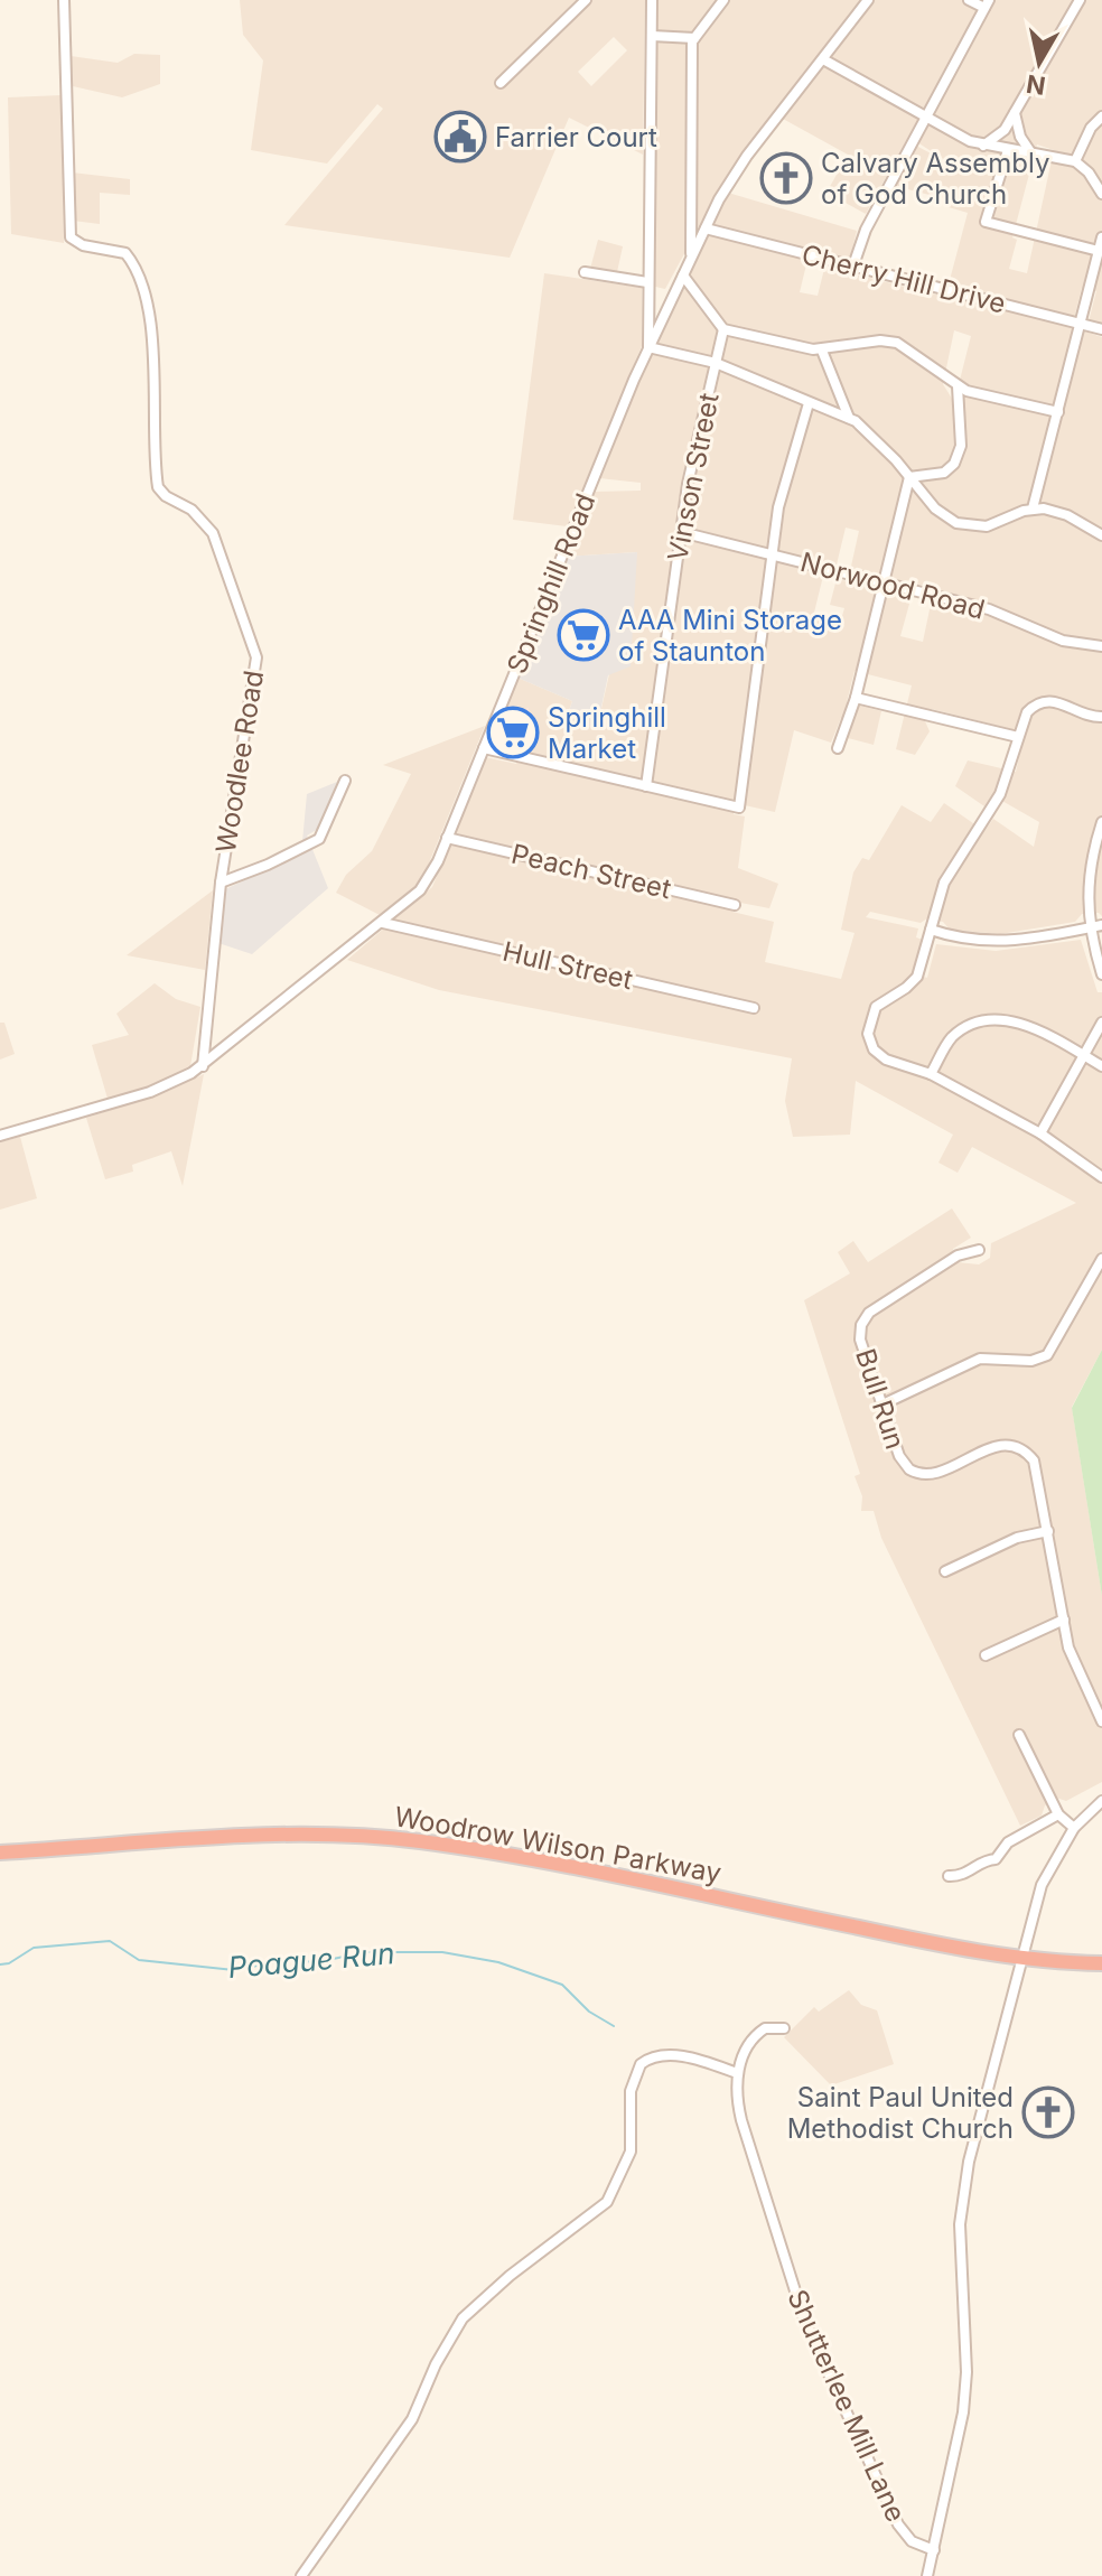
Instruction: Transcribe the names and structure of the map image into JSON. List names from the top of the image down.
{
  "streets": {
    "highway": ["Woodrow Wilson Parkway"],
    "street": [
      "Cherry Hill Drive",
      "Vinson Street",
      "Springhill Road",
      "Norwood Road",
      "Woodlee Road",
      "Peach Street",
      "Hull Street",
      "Bull Run",
      "Shutterlee Mill Lane"
    ]
  },
  "crossings": [
    ["Cherry Hill Drive", "Springhill Road"],
    ["Vinson Street", "Norwood Road"],
    ["Springhill Road", "Woodlee Road"],
    ["Springhill Road", "Peach Street"],
    ["Springhill Road", "Hull Street"]
  ],
  "water": ["Poague Run"],
  "places": {
    "public building": ["Farrier Court"],
    "church": ["Calvary Assembly of God Church", "Saint Paul United Methodist Church"],
    "supermarket": ["AAA Mini Storage of Staunton", "Springhill Market"]
  },
  "north": "bottom"
}
